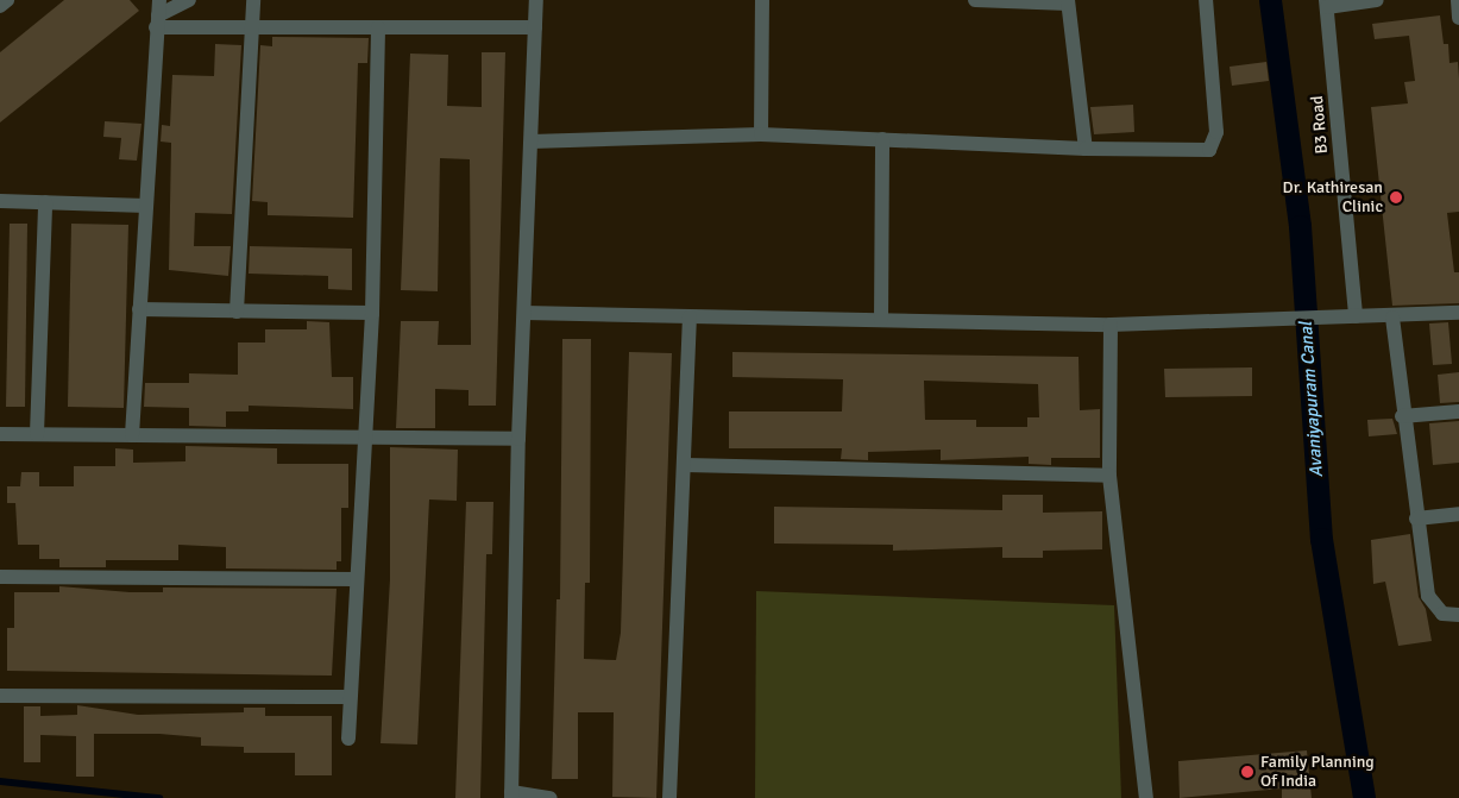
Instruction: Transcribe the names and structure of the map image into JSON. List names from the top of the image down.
{
  "streets": {
    "street": ["B3 Road"]
  },
  "water": ["Avaniyapuram Canal"],
  "places": ["Dr. Kathiresan Clinic", "Family Planning Of India"]
}
